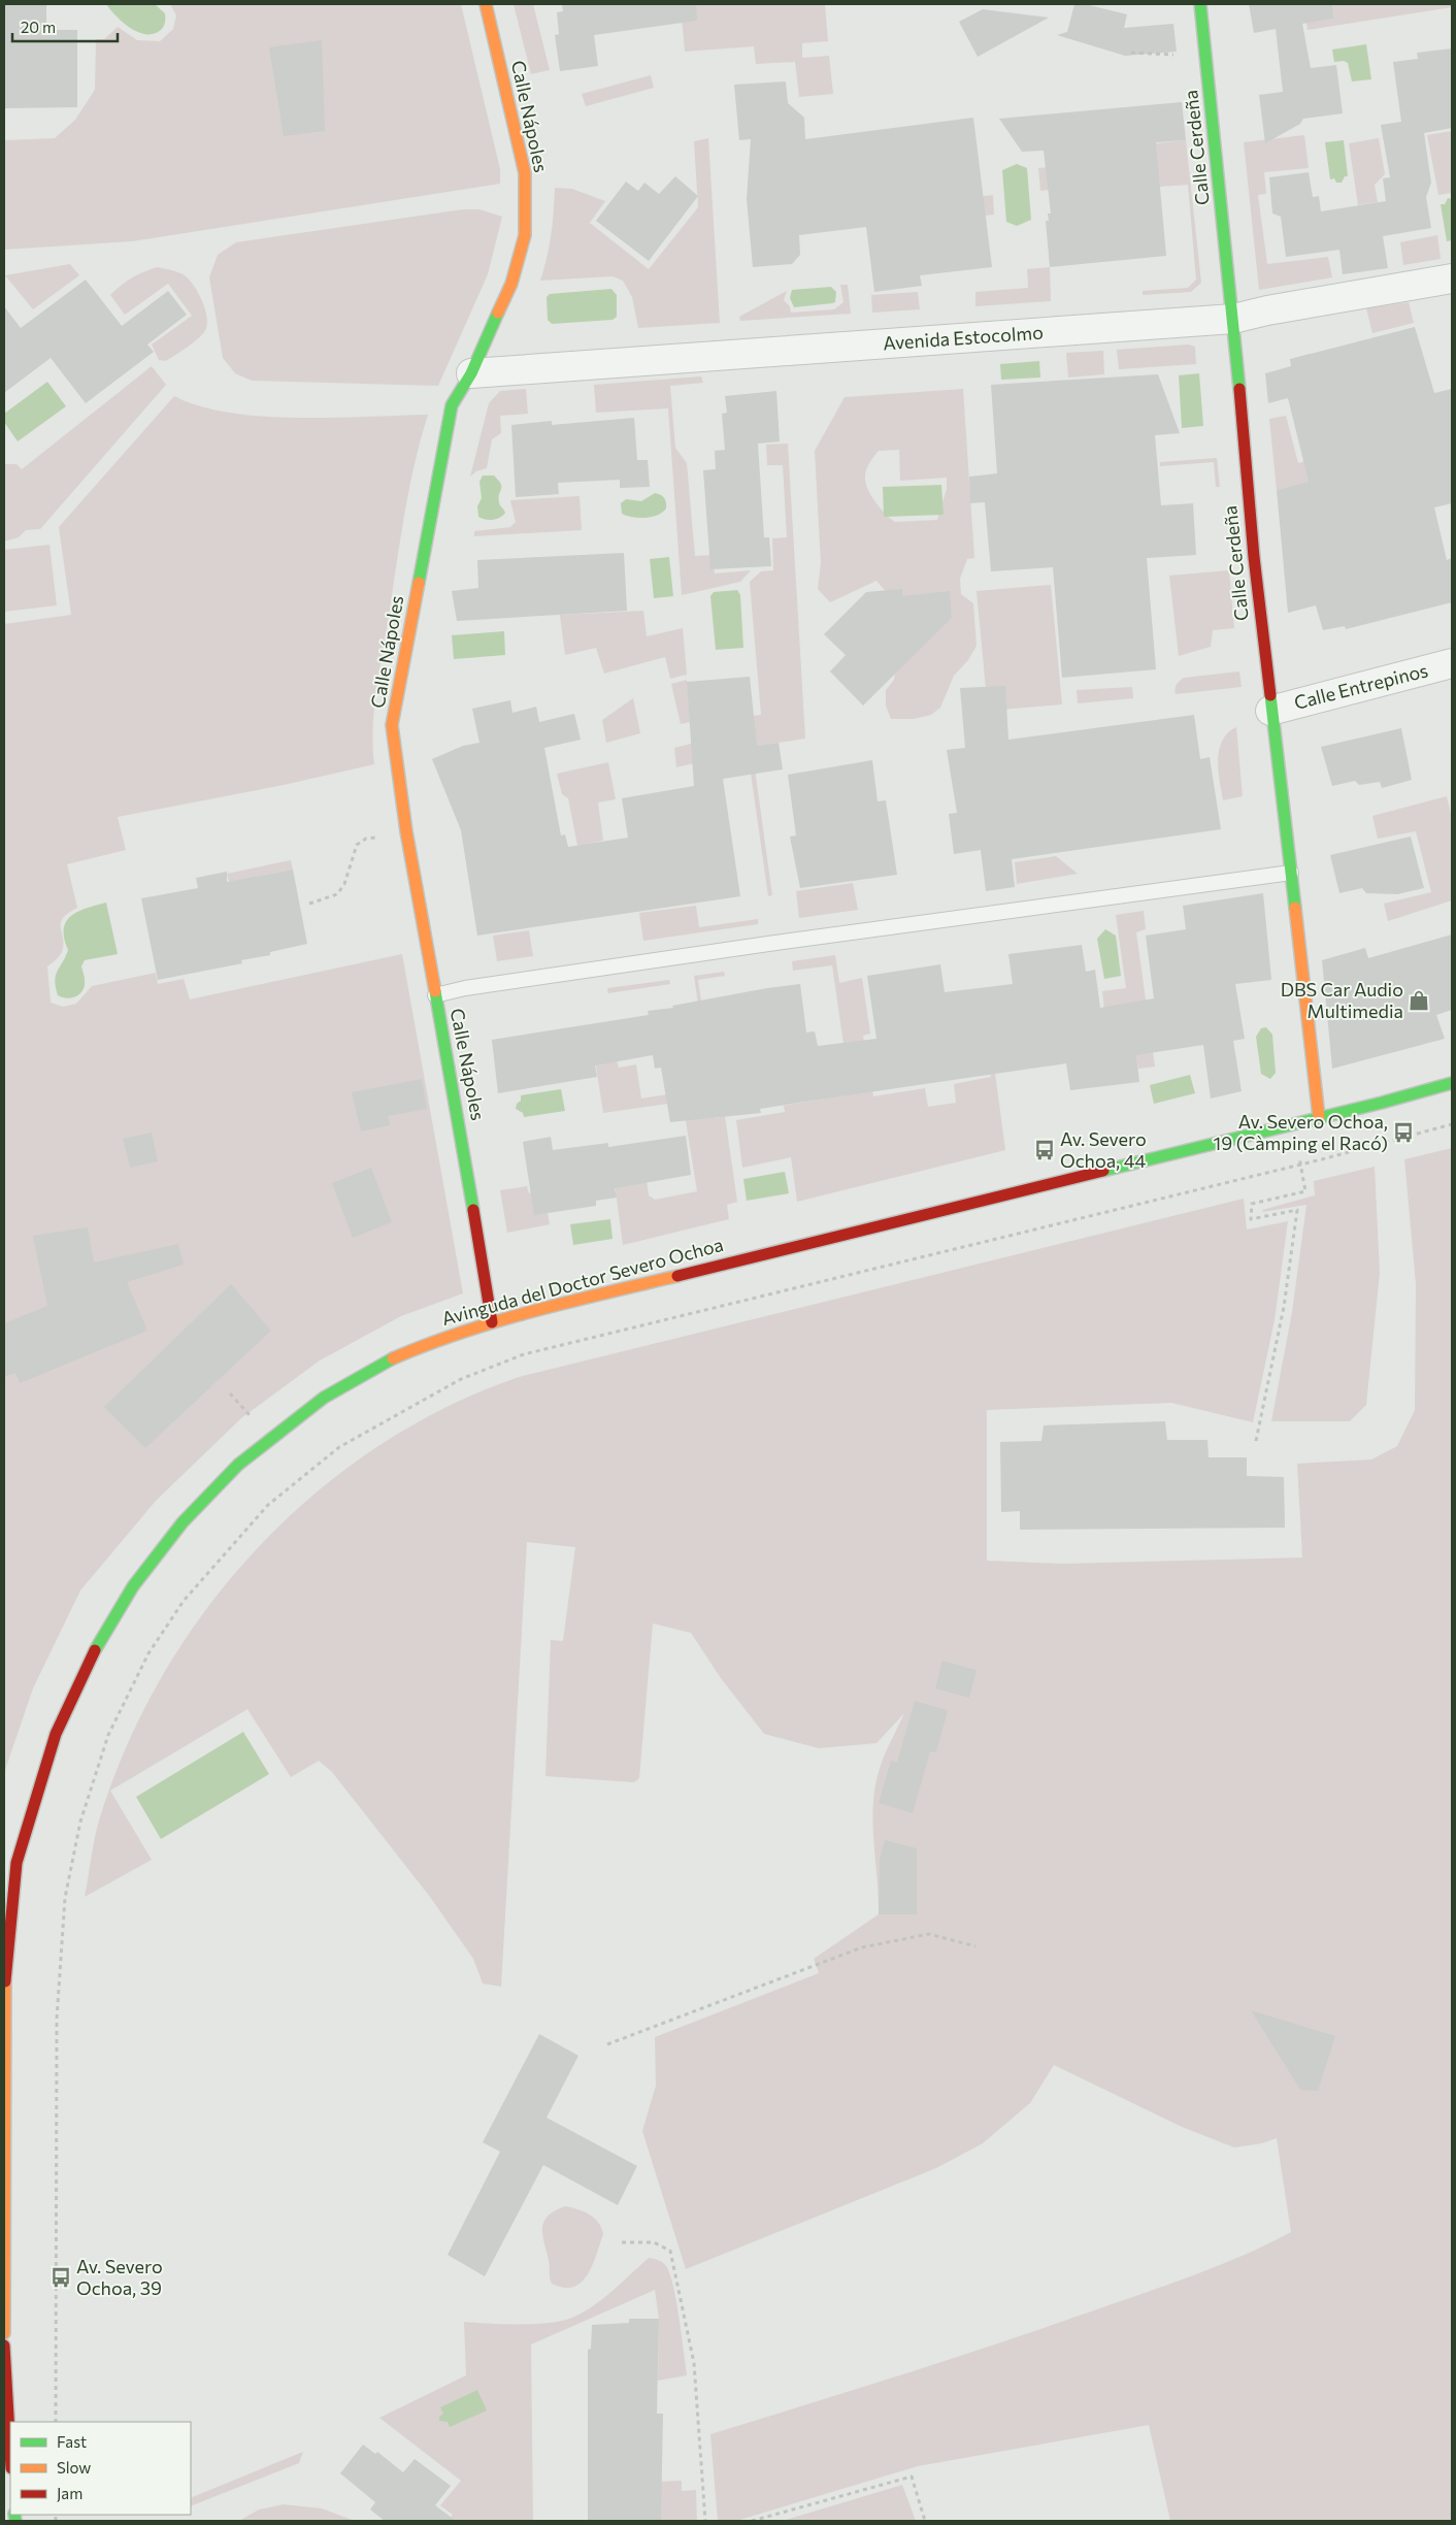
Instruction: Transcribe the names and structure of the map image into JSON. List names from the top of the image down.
{
  "streets": {
    "street": [
      "Calle Nápoles",
      "Calle Cerdeña",
      "Avenida Estocolmo",
      "Calle Entrepinos",
      "Avinguda del Doctor Severo Ochoa"
    ]
  },
  "crossings": [
    ["Calle Nápoles", "Avenida Estocolmo"],
    ["Calle Nápoles", "Avinguda del Doctor Severo Ochoa"],
    ["Calle Cerdeña", "Avenida Estocolmo"],
    ["Calle Cerdeña", "Calle Entrepinos"],
    ["Calle Cerdeña", "Avinguda del Doctor Severo Ochoa"]
  ],
  "places": {
    "shop": ["DBS Car Audio Multimedia"],
    "bus stop": ["Av. Severo Ochoa, 19 (Càmping el Racó)", "Av. Severo Ochoa, 44", "Av. Severo Ochoa, 39"]
  },
  "legend": ["Fast", "Slow", "Jam"],
  "scale_bar": "20 m"
}
